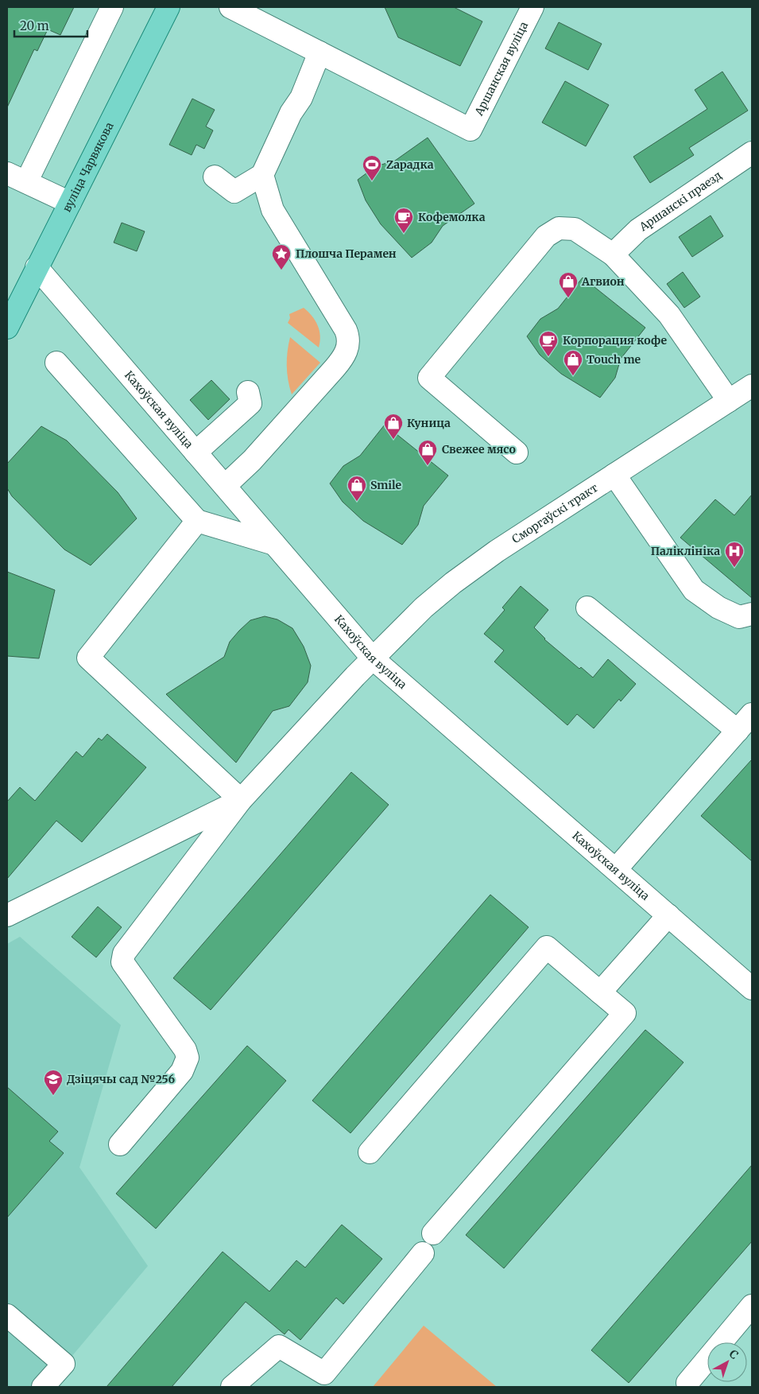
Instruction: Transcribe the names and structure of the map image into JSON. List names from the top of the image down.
{
  "streets": {
    "main road": ["вуліца Чарвякова"],
    "street": [
      "Аршанская вуліца",
      "Аршанскі праезд",
      "Кахоўская вуліца",
      "Сморгаўскі тракт"
    ]
  },
  "crossings": [
    ["вуліца Чарвякова", "Кахоўская вуліца"],
    ["Кахоўская вуліца", "Сморгаўскі тракт"]
  ],
  "places": {
    "sports": ["Zарадка"],
    "cafe": ["Кофемолка", "Корпорация кофе"],
    "place": ["Плошча Перамен"],
    "shop": [
      "Агвион",
      "Touch me",
      "Куница",
      "Свежее мясо",
      "Smile"
    ],
    "hospital": ["Паліклініка"],
    "school or university": ["Дзіцячы сад №256"]
  },
  "scale_bar": "20 m",
  "north": "top right"
}
